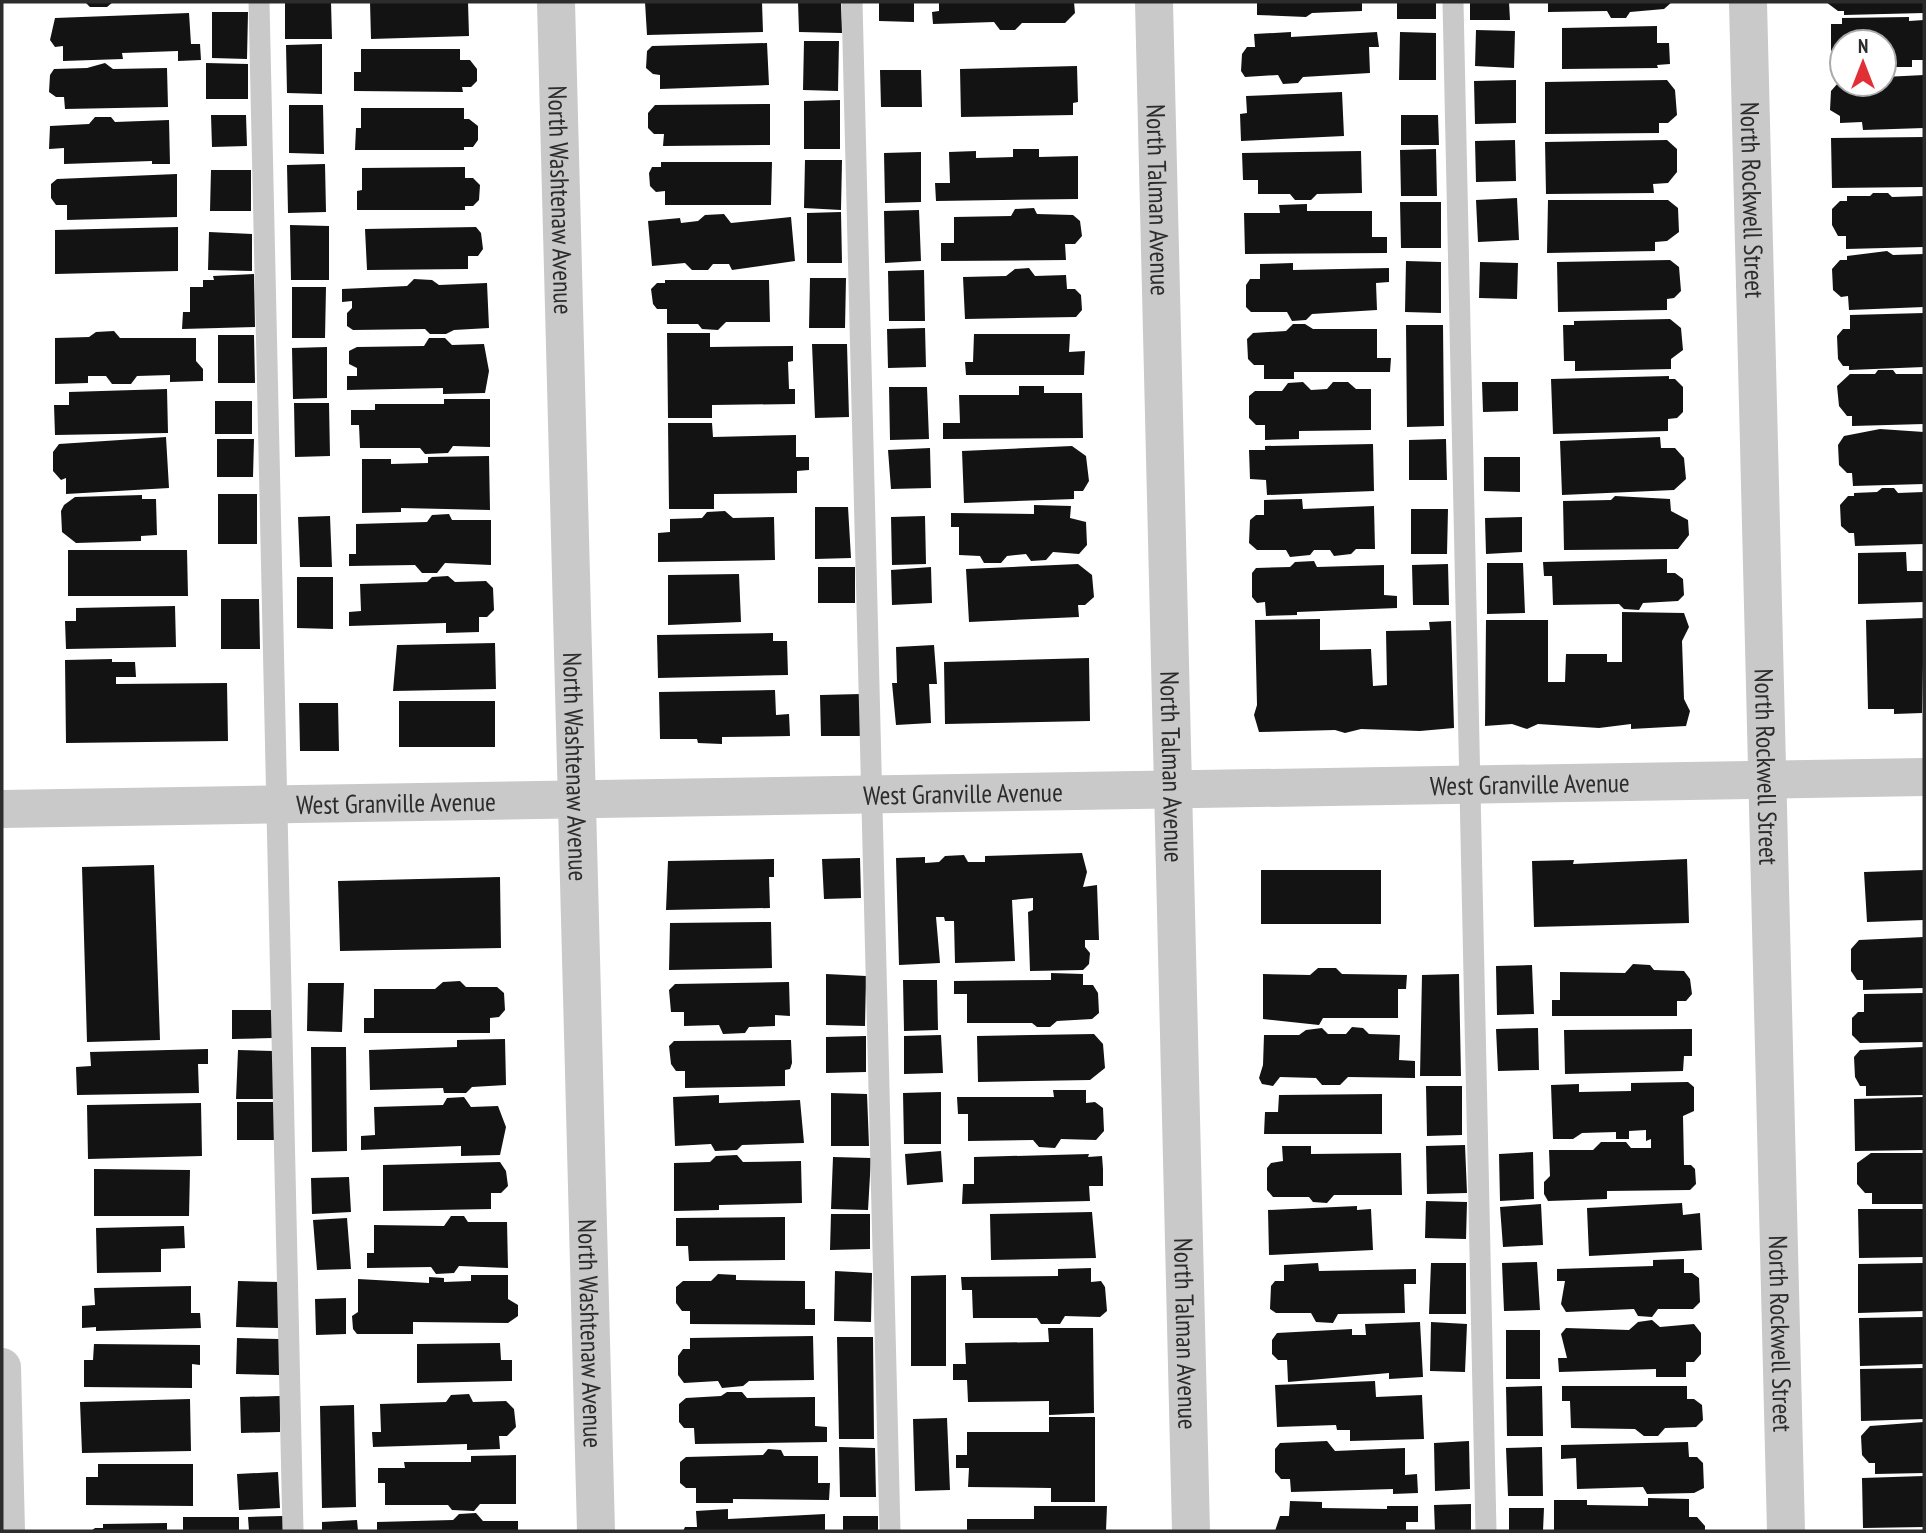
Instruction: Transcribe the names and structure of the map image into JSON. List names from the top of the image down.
{
  "streets": {
    "street": [
      "North Washtenaw Avenue",
      "North Talman Avenue",
      "North Rockwell Street",
      "West Granville Avenue"
    ]
  },
  "crossings": [
    ["North Washtenaw Avenue", "West Granville Avenue"],
    ["North Talman Avenue", "West Granville Avenue"],
    ["North Rockwell Street", "West Granville Avenue"]
  ],
  "north": "top"
}
